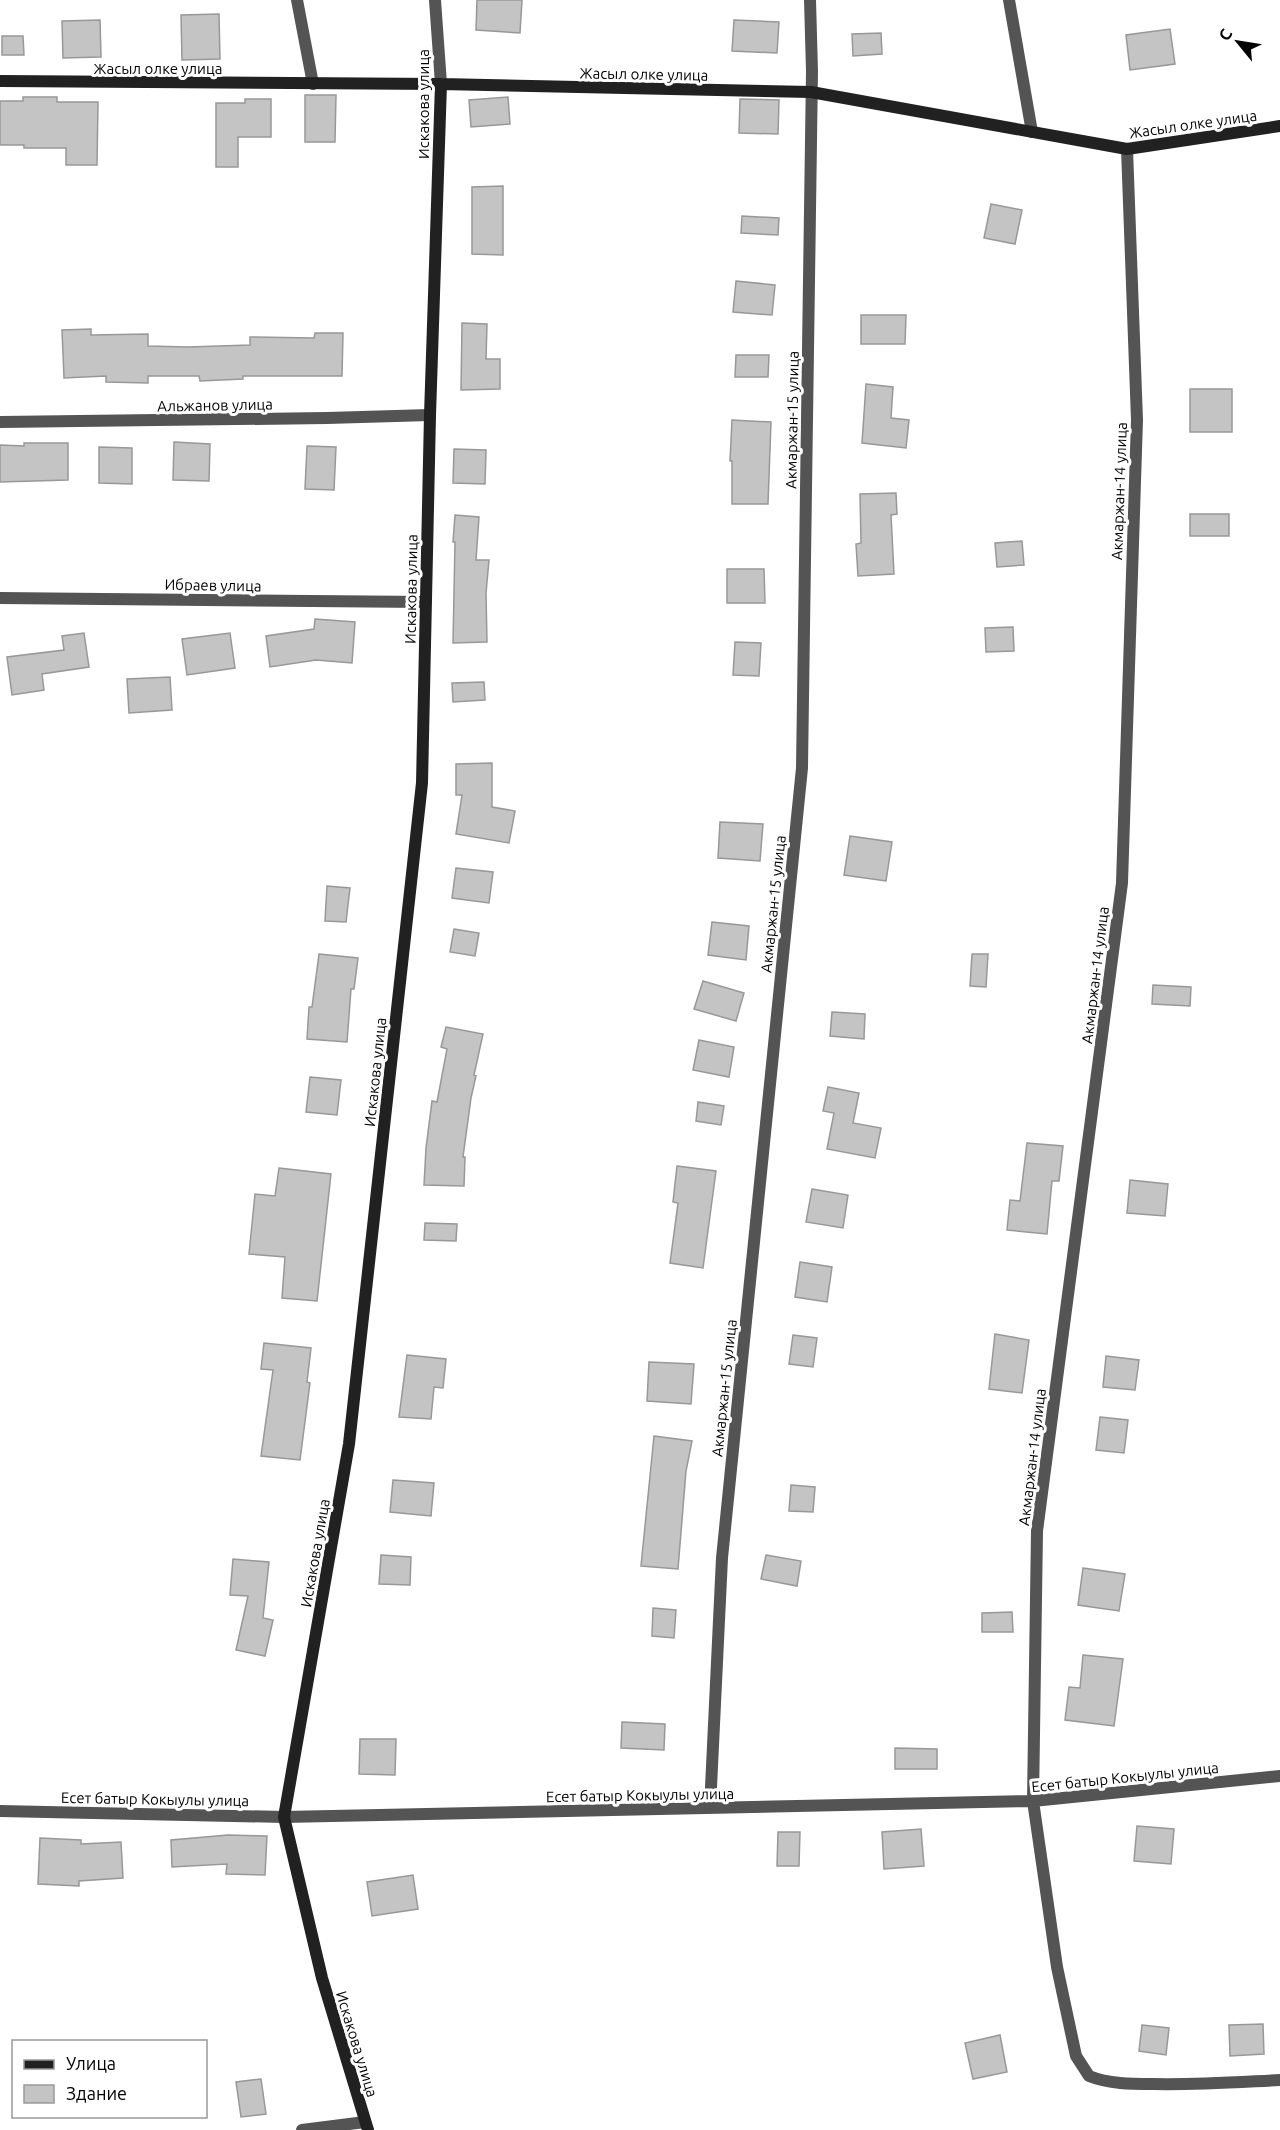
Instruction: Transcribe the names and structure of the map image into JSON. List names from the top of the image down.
{
  "streets": {
    "street": [
      "Жасыл олке улица",
      "Искакова улица",
      "Альжанов улица",
      "Акмаржан-15 улица",
      "Акмаржан-14 улица",
      "Ибраев улица",
      "Есет батыр Кокыулы улица"
    ]
  },
  "crossings": [
    ["Жасыл олке улица", "Искакова улица"],
    ["Жасыл олке улица", "Акмаржан-15 улица"],
    ["Жасыл олке улица", "Акмаржан-14 улица"],
    ["Искакова улица", "Альжанов улица"],
    ["Искакова улица", "Ибраев улица"],
    ["Искакова улица", "Есет батыр Кокыулы улица"],
    ["Акмаржан-15 улица", "Есет батыр Кокыулы улица"],
    ["Акмаржан-14 улица", "Есет батыр Кокыулы улица"]
  ],
  "legend": ["Улица", "Здание"],
  "north": "top left"
}
